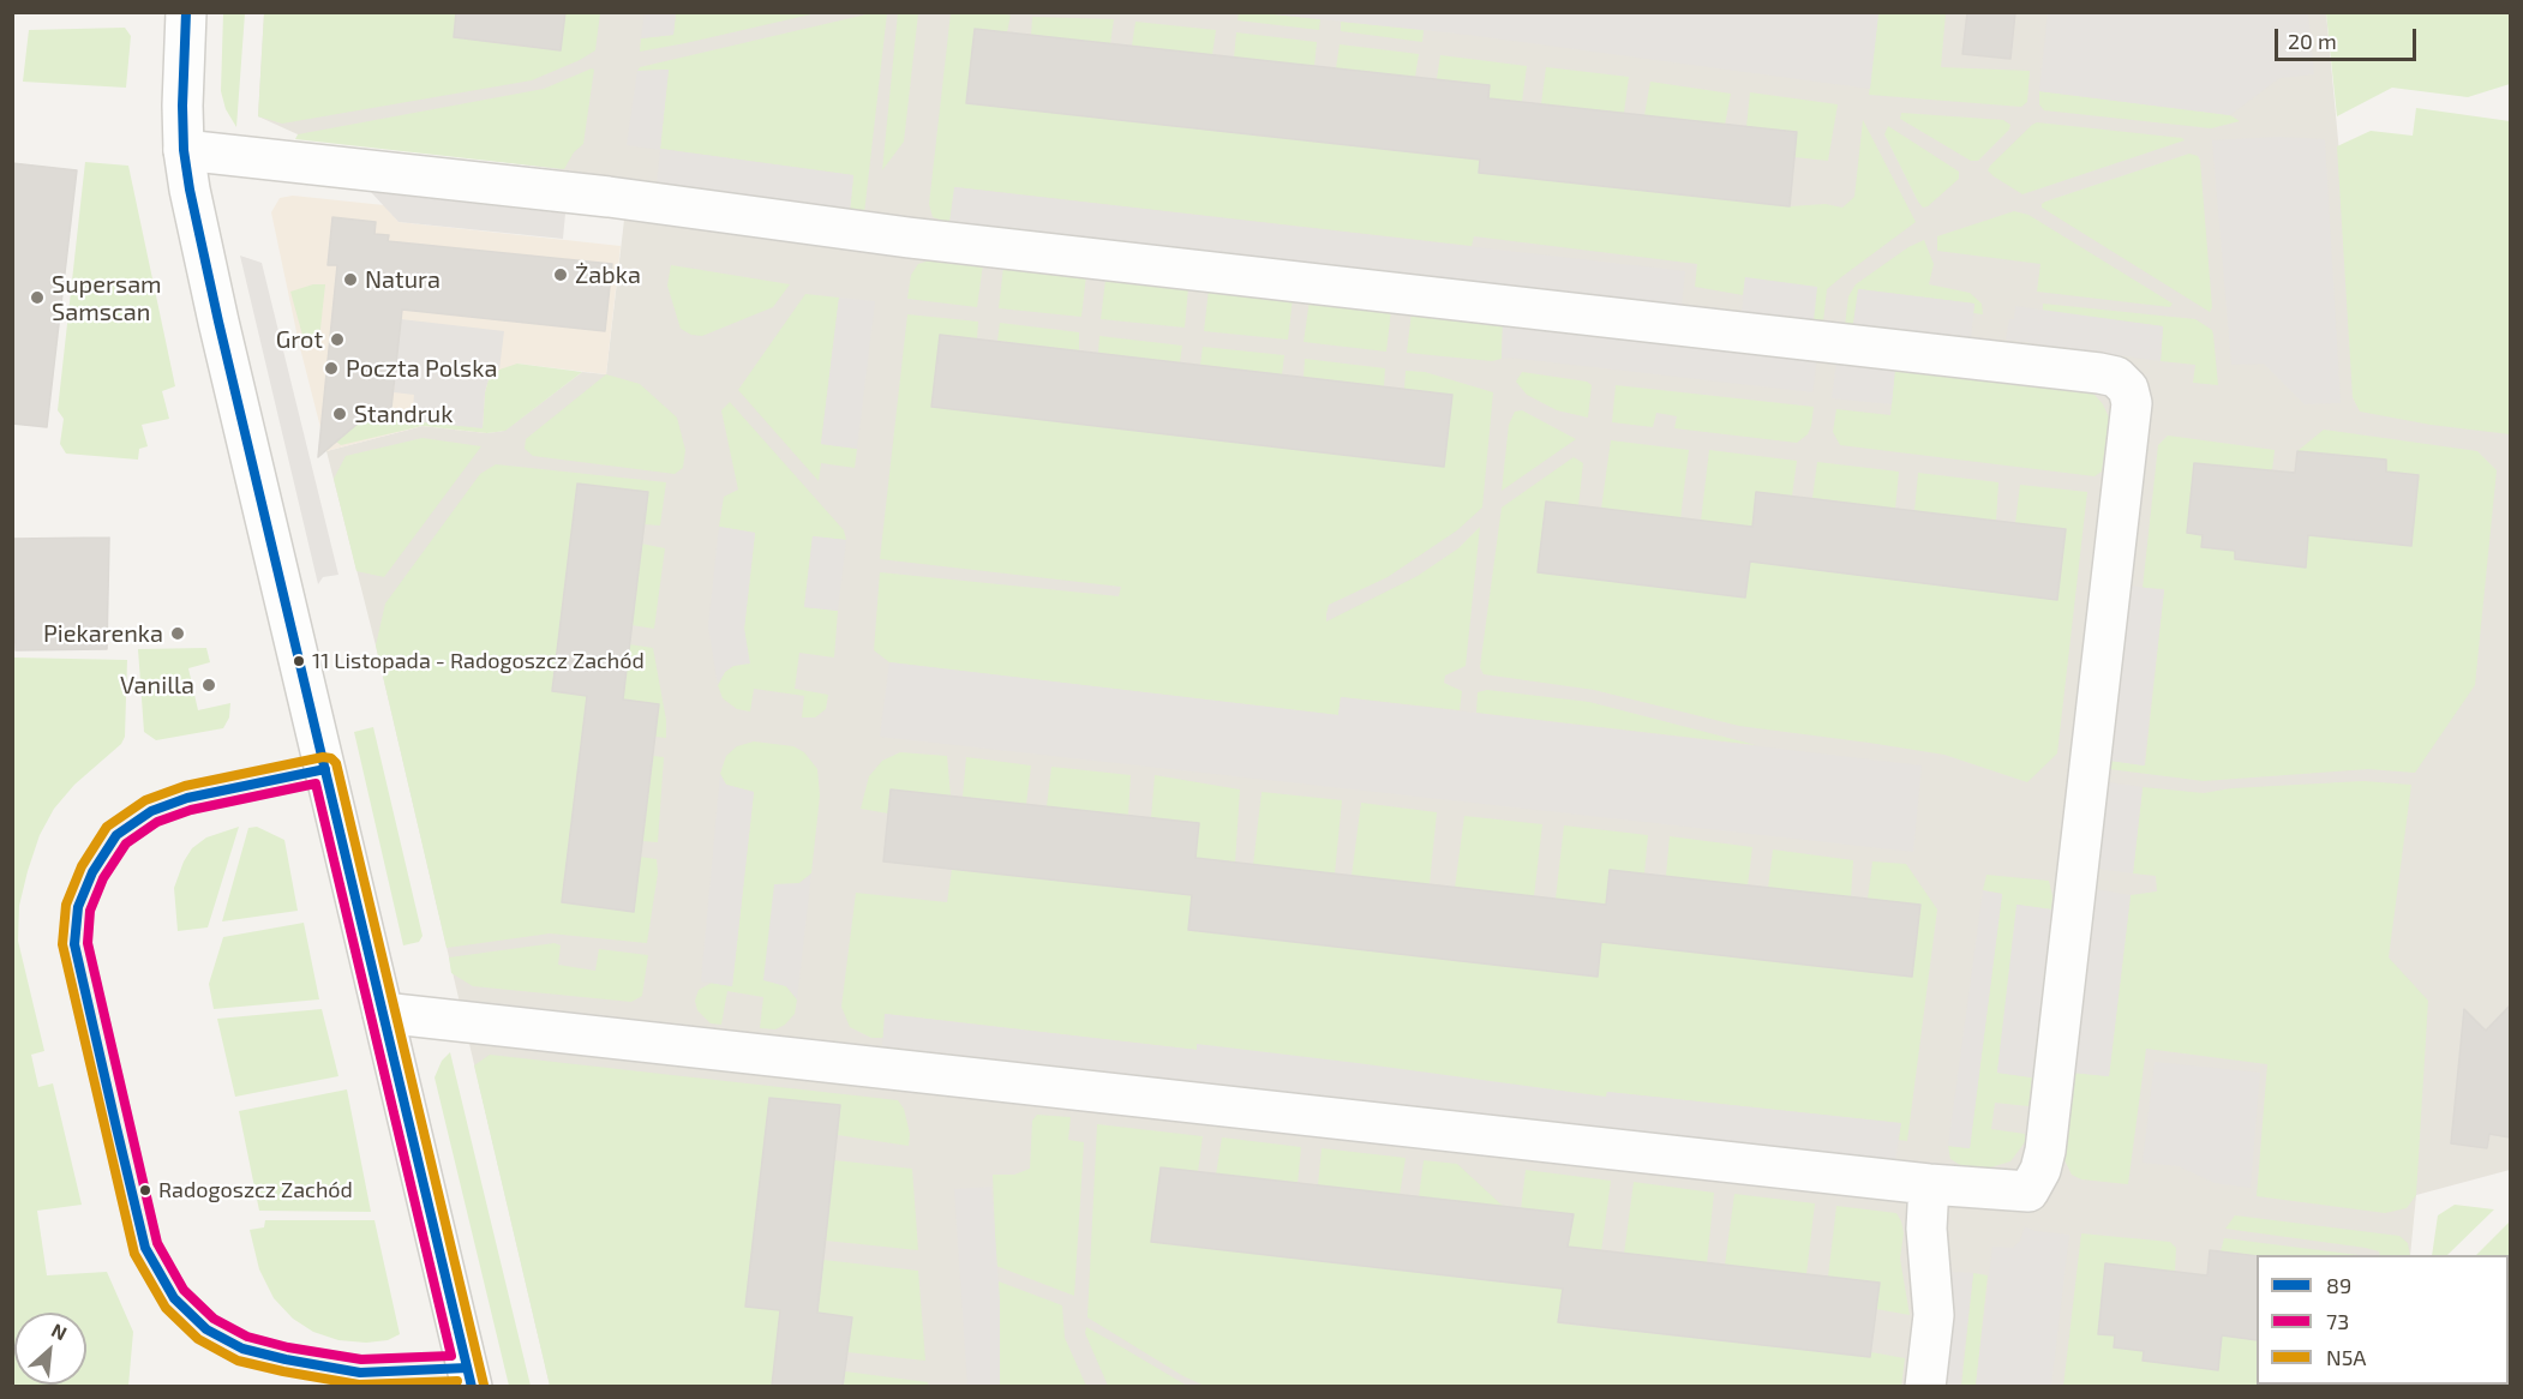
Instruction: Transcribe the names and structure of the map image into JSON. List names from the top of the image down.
{
  "places": [
    "Żabka",
    "Natura",
    "Supersam Samscan",
    "Grot",
    "Poczta Polska",
    "Standruk",
    "Piekarenka",
    "11 Listopada - Radogoszcz Zachód",
    "Vanilla",
    "Radogoszcz Zachód"
  ],
  "lines": ["transit line 89", "transit line N5A", "transit line 73"],
  "legend": ["89", "73", "N5A"],
  "scale_bar": "20 m",
  "north": "top right"
}
